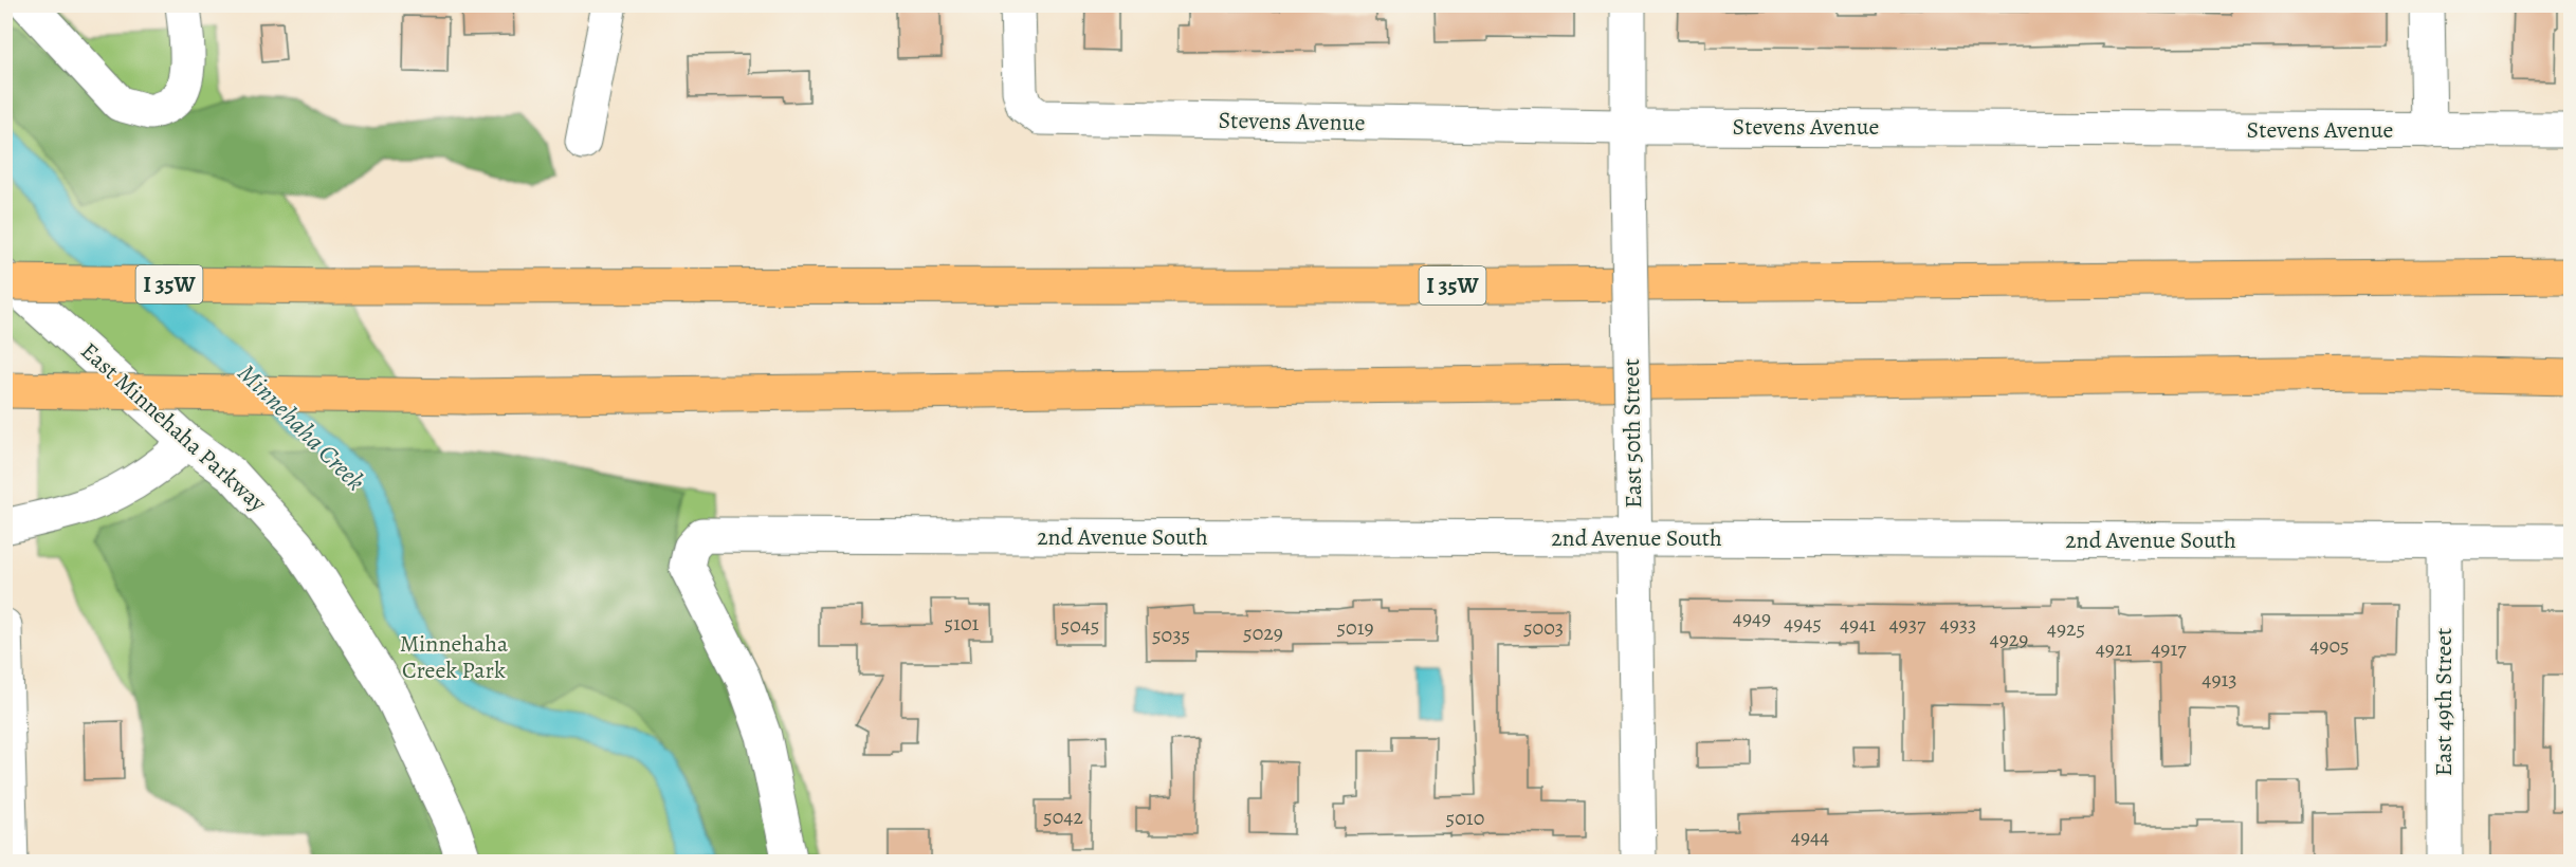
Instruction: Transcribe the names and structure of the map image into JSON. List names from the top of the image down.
{
  "streets": {
    "highway": ["I 35W"],
    "street": [
      "Stevens Avenue",
      "East Minnehaha Parkway",
      "East 50th Street",
      "2nd Avenue South",
      "East 49th Street"
    ]
  },
  "crossings": [
    ["Stevens Avenue", "East 50th Street"],
    ["East 50th Street", "2nd Avenue South"],
    ["2nd Avenue South", "East 49th Street"]
  ],
  "water": ["Minnehaha Creek"],
  "parks": ["Minnehaha Creek Park"],
  "house_numbers": [
    "4949",
    "5101",
    "4945",
    "4941",
    "4937",
    "4933",
    "5045",
    "5019",
    "5003",
    "4925",
    "5029",
    "5035",
    "4929",
    "4905",
    "4921",
    "4917",
    "4913",
    "5042",
    "5010",
    "4944"
  ]
}
